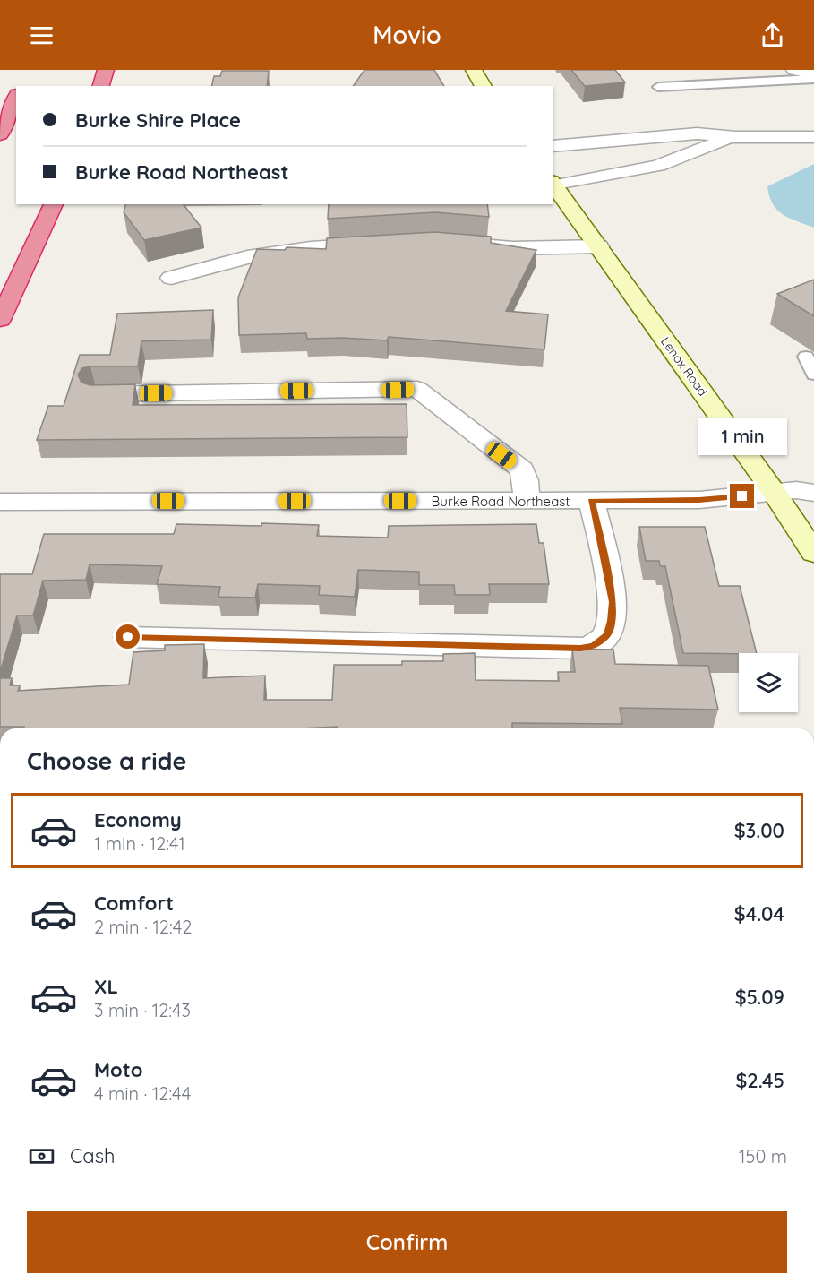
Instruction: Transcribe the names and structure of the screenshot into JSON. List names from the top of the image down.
{
  "streets": {
    "street": ["Lenox Road", "Burke Road Northeast"]
  },
  "crossings": [
    ["Lenox Road", "Burke Road Northeast"]
  ],
  "page": {
    "header": "Movio",
    "banner": ["Burke Shire Place", "Burke Road Northeast"],
    "bubble": "1 min",
    "heading": "Choose a ride",
    "list": [
      {
        "name": "Economy",
        "note": "1 min · 12:41",
        "value": "$3.00"
      },
      {
        "name": "Comfort",
        "note": "2 min · 12:42",
        "value": "$4.04"
      },
      {
        "name": "XL",
        "note": "3 min · 12:43",
        "value": "$5.09"
      },
      {
        "name": "Moto",
        "note": "4 min · 12:44",
        "value": "$2.45"
      }
    ],
    "pay": ["Cash", "150 m"],
    "buttons": "Confirm"
  }
}
